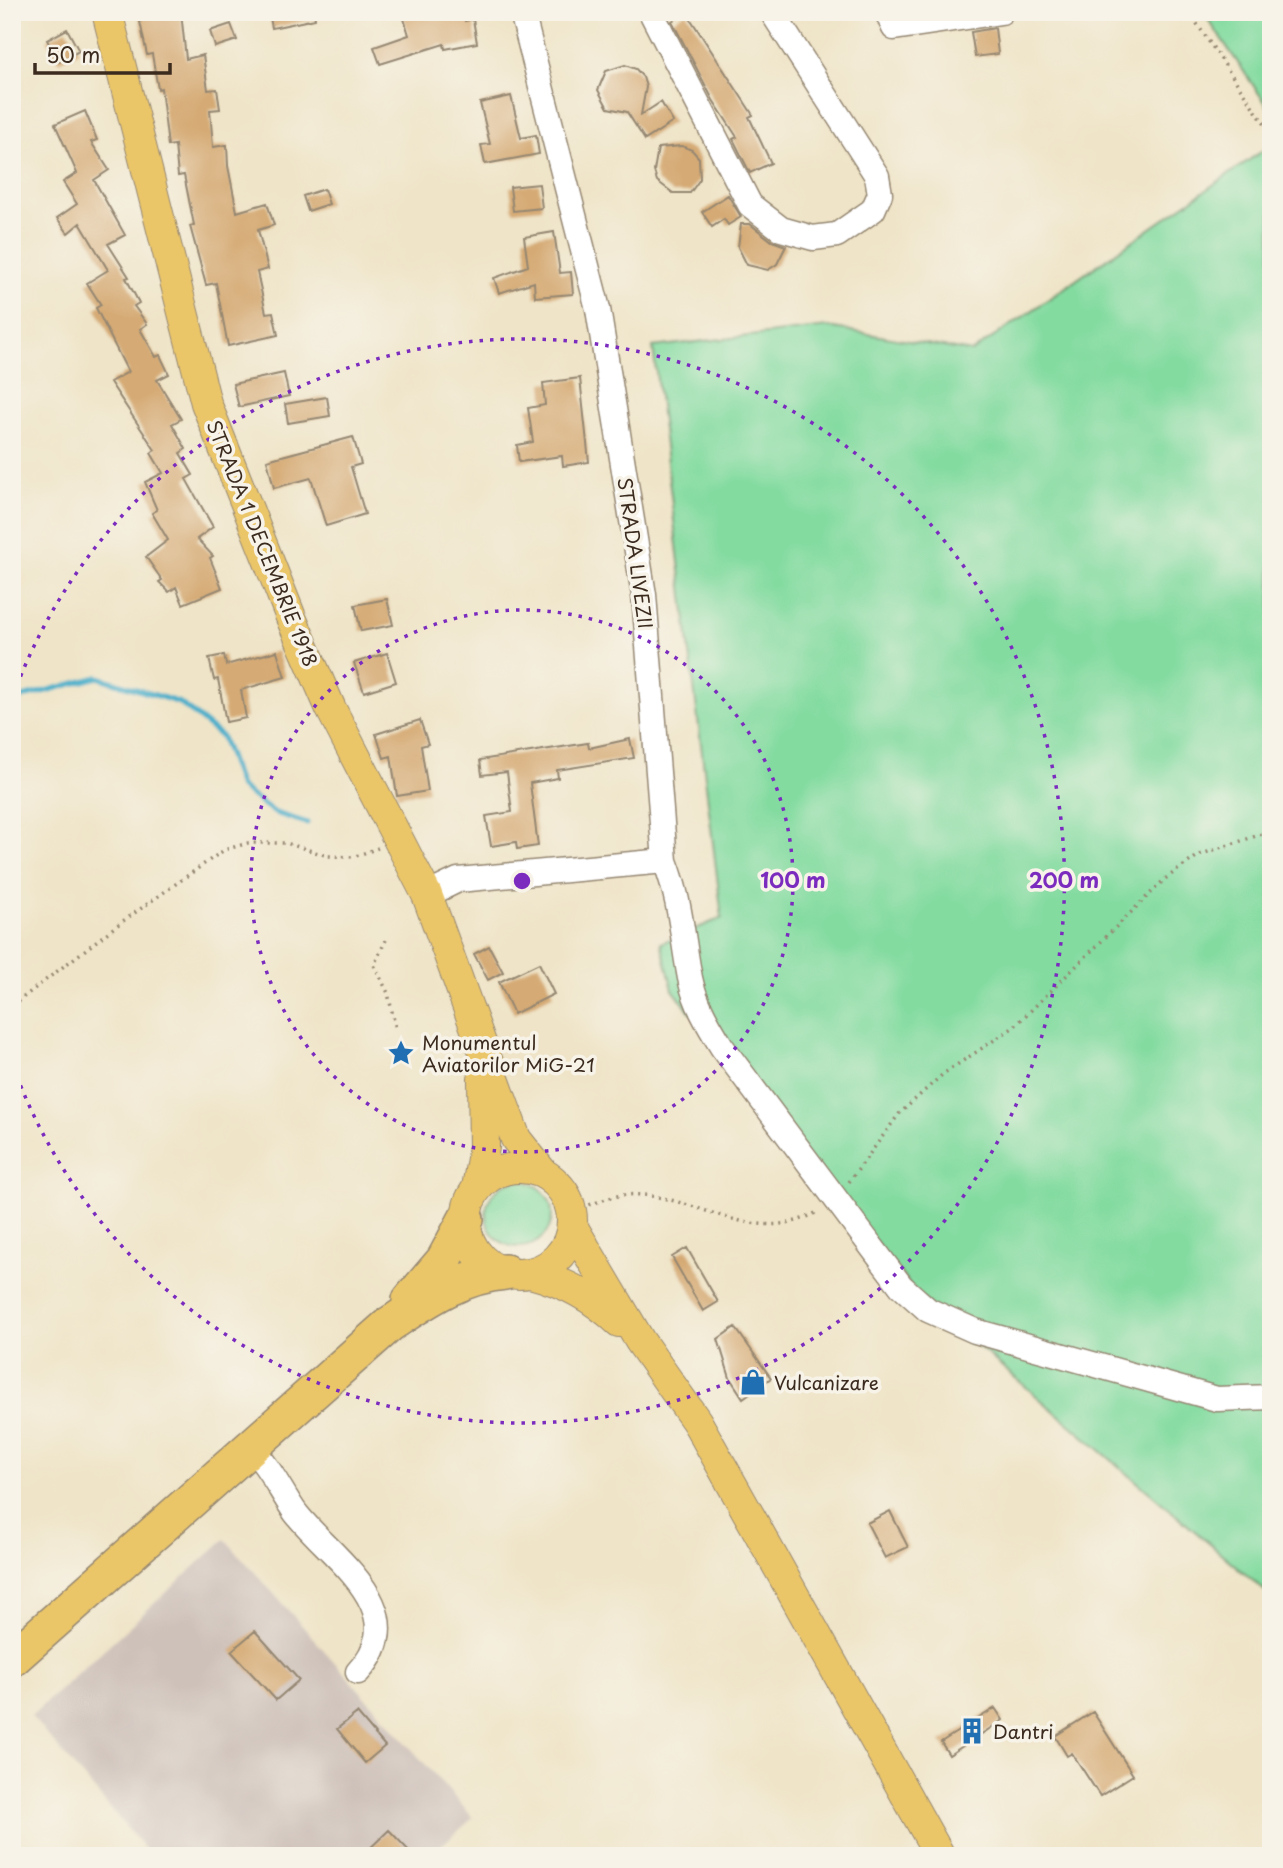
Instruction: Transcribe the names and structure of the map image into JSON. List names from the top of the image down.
{
  "streets": {
    "main road": ["STRADA 1 DECEMBRIE 1918"],
    "street": ["STRADA LIVEZII"]
  },
  "places": {
    "place": ["Monumentul Aviatorilor MiG-21"],
    "shop": ["Vulcanizare"],
    "building": ["Dantri"]
  },
  "scale_bar": "50 m",
  "rings": ["100 m", "200 m"]
}
